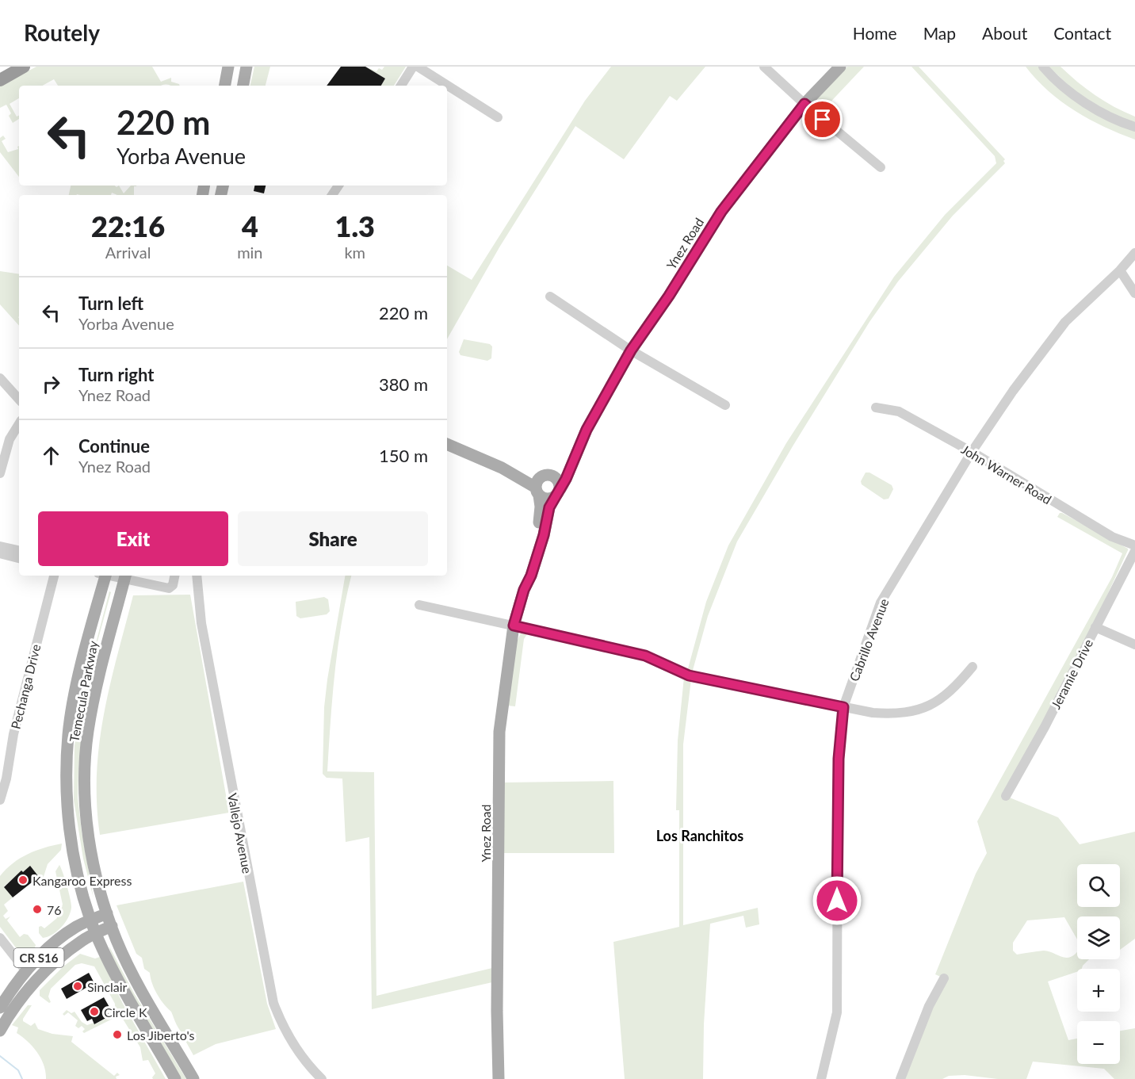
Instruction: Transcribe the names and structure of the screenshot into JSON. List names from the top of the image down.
{
  "streets": {
    "main road": ["Ynez Road", "Temecula Parkway", "CR S16"],
    "street": [
      "John Warner Road",
      "Cabrillo Avenue",
      "Jeramie Drive",
      "Pechanga Drive",
      "Vallejo Avenue"
    ]
  },
  "crossings": [
    ["John Warner Road", "Cabrillo Avenue"],
    ["Temecula Parkway", "CR S16"]
  ],
  "districts": ["Los Ranchitos"],
  "places": [
    "Kangaroo Express",
    "76",
    "Sinclair",
    "Circle K",
    "Los Jiberto's"
  ],
  "page": {
    "header": "Routely",
    "nav": [
      "Home",
      "Map",
      "About",
      "Contact"
    ],
    "turn": ["220 m", "Yorba Avenue"],
    "eta": [
      "22:16",
      "Arrival",
      "4",
      "min",
      "1.3",
      "km"
    ],
    "list": [
      {
        "name": "Turn left",
        "note": "Yorba Avenue",
        "value": "220 m"
      },
      {
        "name": "Turn right",
        "note": "Ynez Road",
        "value": "380 m"
      },
      {
        "name": "Continue",
        "note": "Ynez Road",
        "value": "150 m"
      }
    ],
    "buttons": ["Exit", "Share"],
    "map_buttons": ["+", "−"]
  }
}
